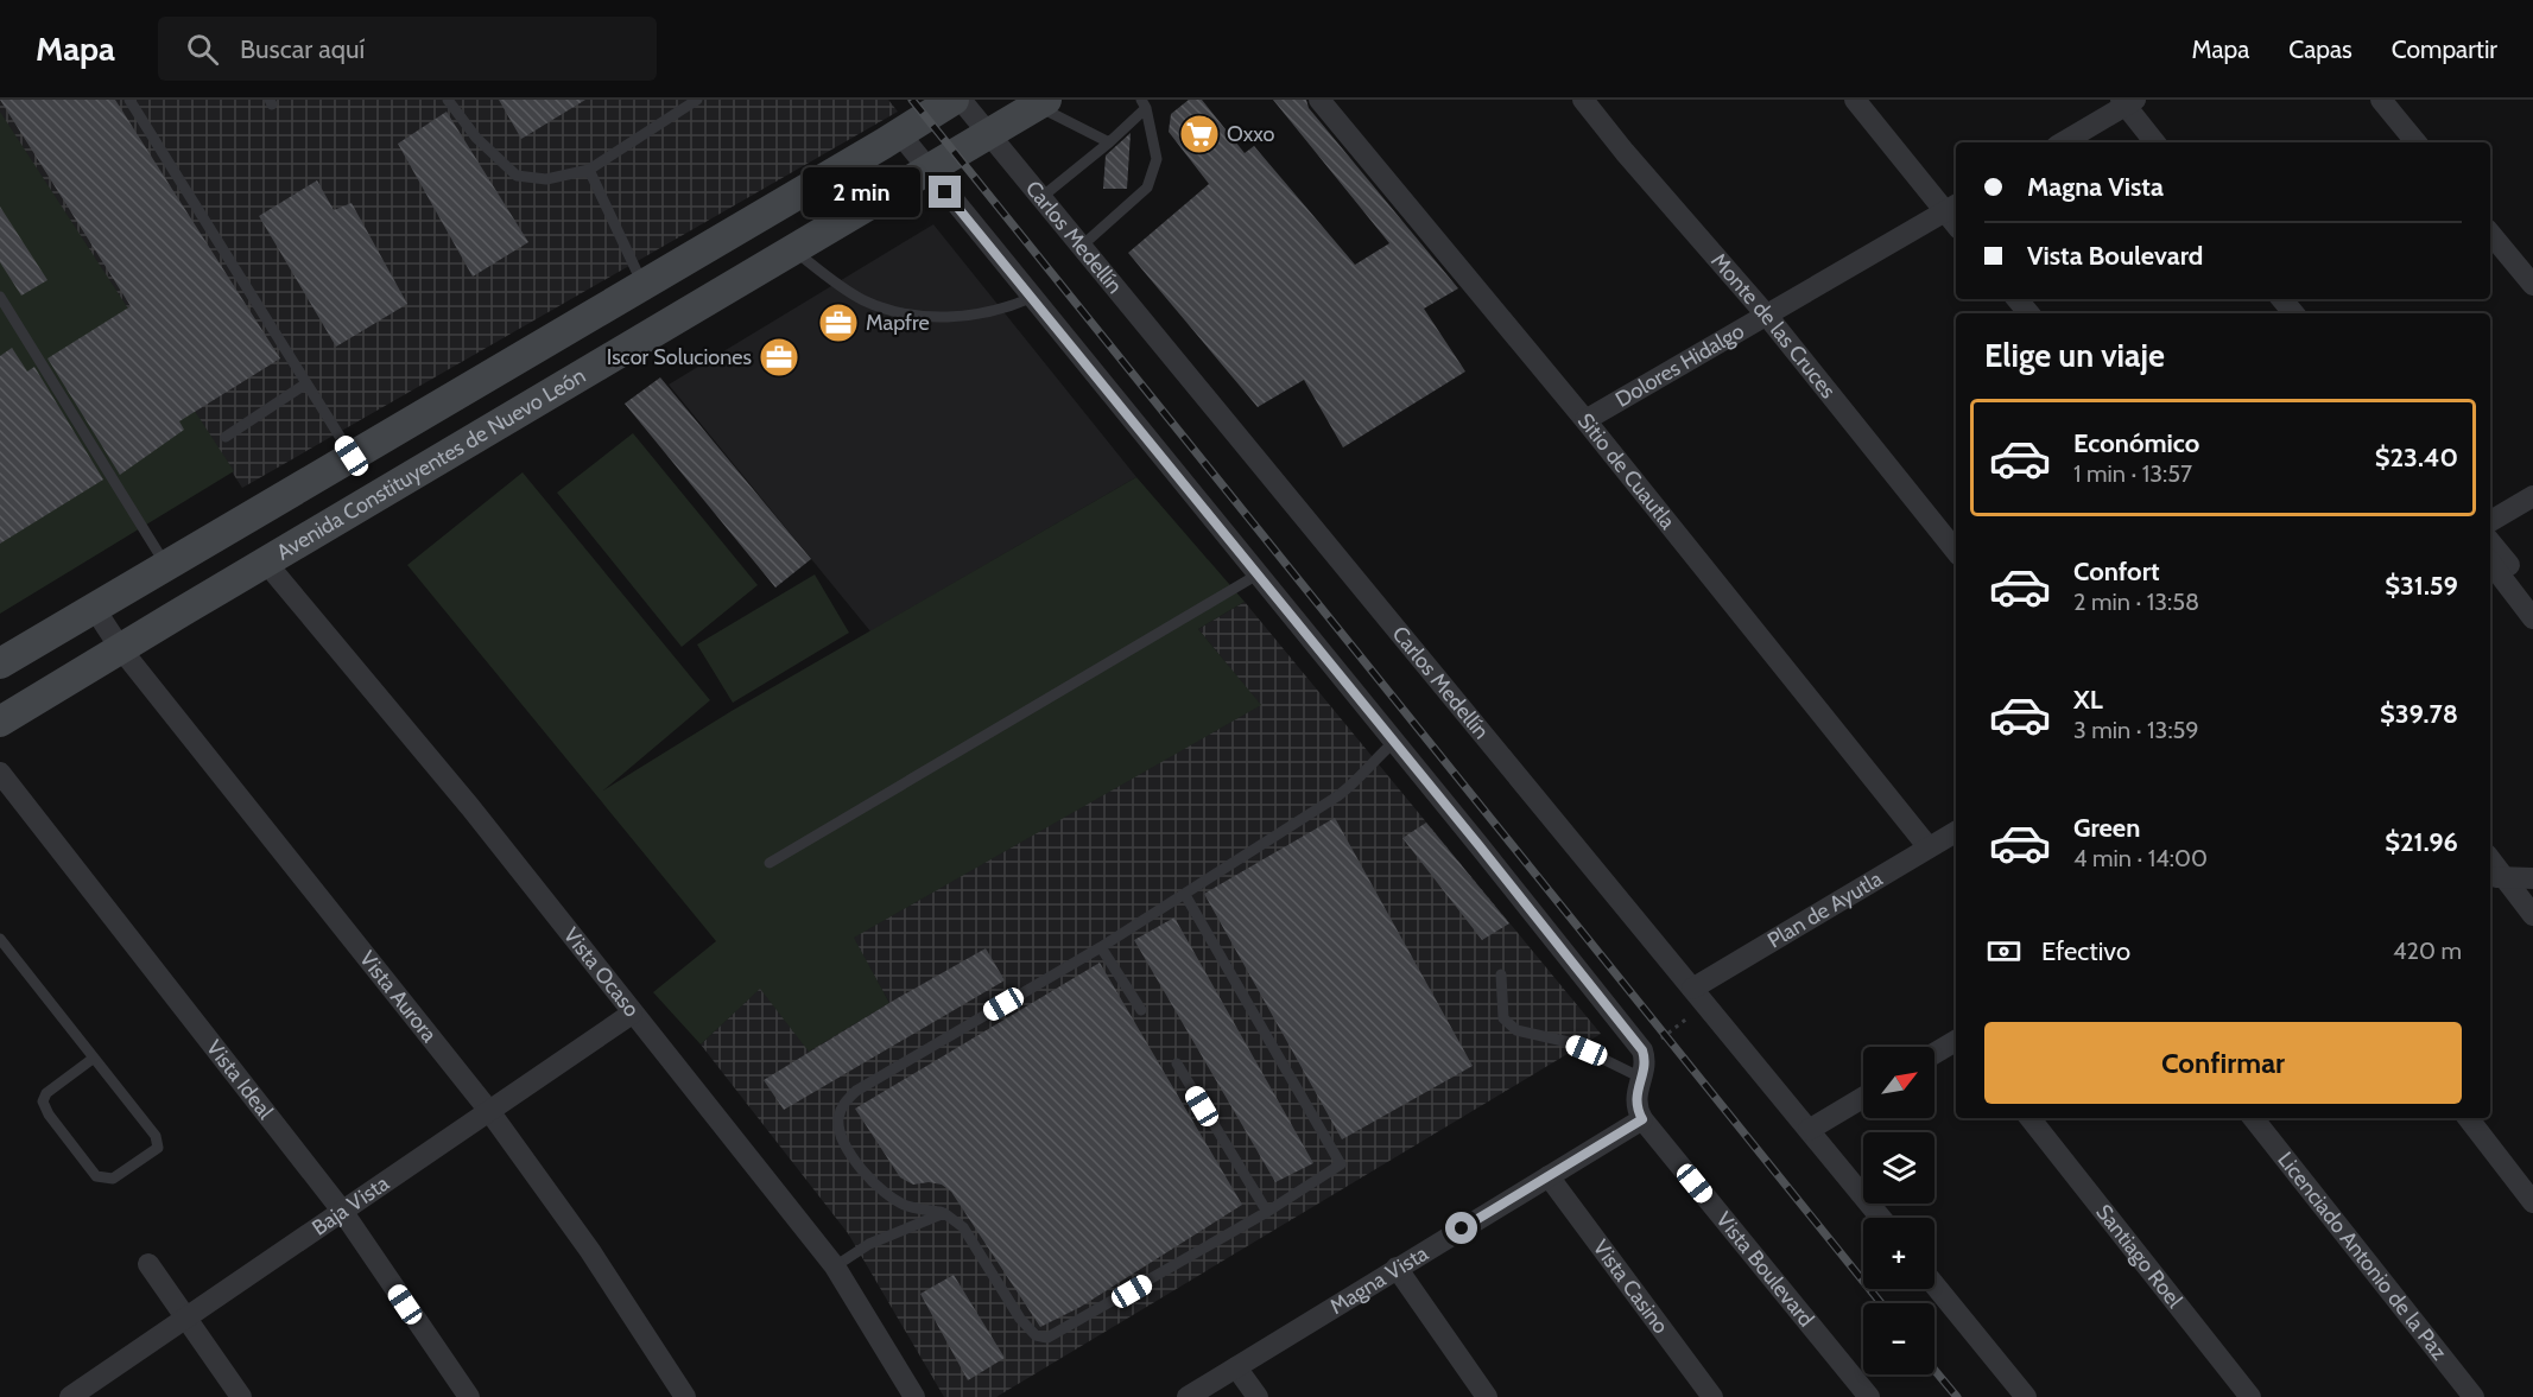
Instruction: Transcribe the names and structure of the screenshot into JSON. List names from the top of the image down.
{
  "streets": {
    "main road": ["Avenida Constituyentes de Nuevo León"],
    "street": [
      "Carlos Medellín",
      "Monte de las Cruces",
      "Dolores Hidalgo",
      "Sitio de Cuautla",
      "Plan de Ayutla",
      "Vista Ocaso",
      "Vista Aurora",
      "Vista Ideal",
      "Baja Vista",
      "Santiago Roel",
      "Licenciado Antonio de la Paz",
      "Vista Boulevard",
      "Magna Vista",
      "Vista Casino"
    ]
  },
  "crossings": [
    ["Carlos Medellín", "Avenida Constituyentes de Nuevo León"],
    ["Carlos Medellín", "Plan de Ayutla"],
    ["Monte de las Cruces", "Dolores Hidalgo"],
    ["Dolores Hidalgo", "Sitio de Cuautla"],
    ["Avenida Constituyentes de Nuevo León", "Vista Ocaso"],
    ["Avenida Constituyentes de Nuevo León", "Vista Aurora"],
    ["Sitio de Cuautla", "Plan de Ayutla"],
    ["Vista Ocaso", "Baja Vista"],
    ["Vista Aurora", "Baja Vista"],
    ["Vista Ideal", "Baja Vista"],
    ["Vista Boulevard", "Magna Vista"],
    ["Magna Vista", "Vista Casino"]
  ],
  "places": {
    "supermarket": ["Oxxo"],
    "office": ["Mapfre", "Iscor Soluciones"]
  },
  "north": "top right",
  "page": {
    "header": "Mapa",
    "search": "Buscar aquí",
    "nav": ["Mapa", "Capas", "Compartir"],
    "banner": ["Magna Vista", "Vista Boulevard"],
    "bubble": "2 min",
    "heading": "Elige un viaje",
    "list": [
      {
        "name": "Económico",
        "note": "1 min · 13:57",
        "value": "$23.40"
      },
      {
        "name": "Confort",
        "note": "2 min · 13:58",
        "value": "$31.59"
      },
      {
        "name": "XL",
        "note": "3 min · 13:59",
        "value": "$39.78"
      },
      {
        "name": "Green",
        "note": "4 min · 14:00",
        "value": "$21.96"
      }
    ],
    "pay": ["Efectivo", "420 m"],
    "buttons": "Confirmar",
    "map_buttons": ["+", "−"]
  }
}
